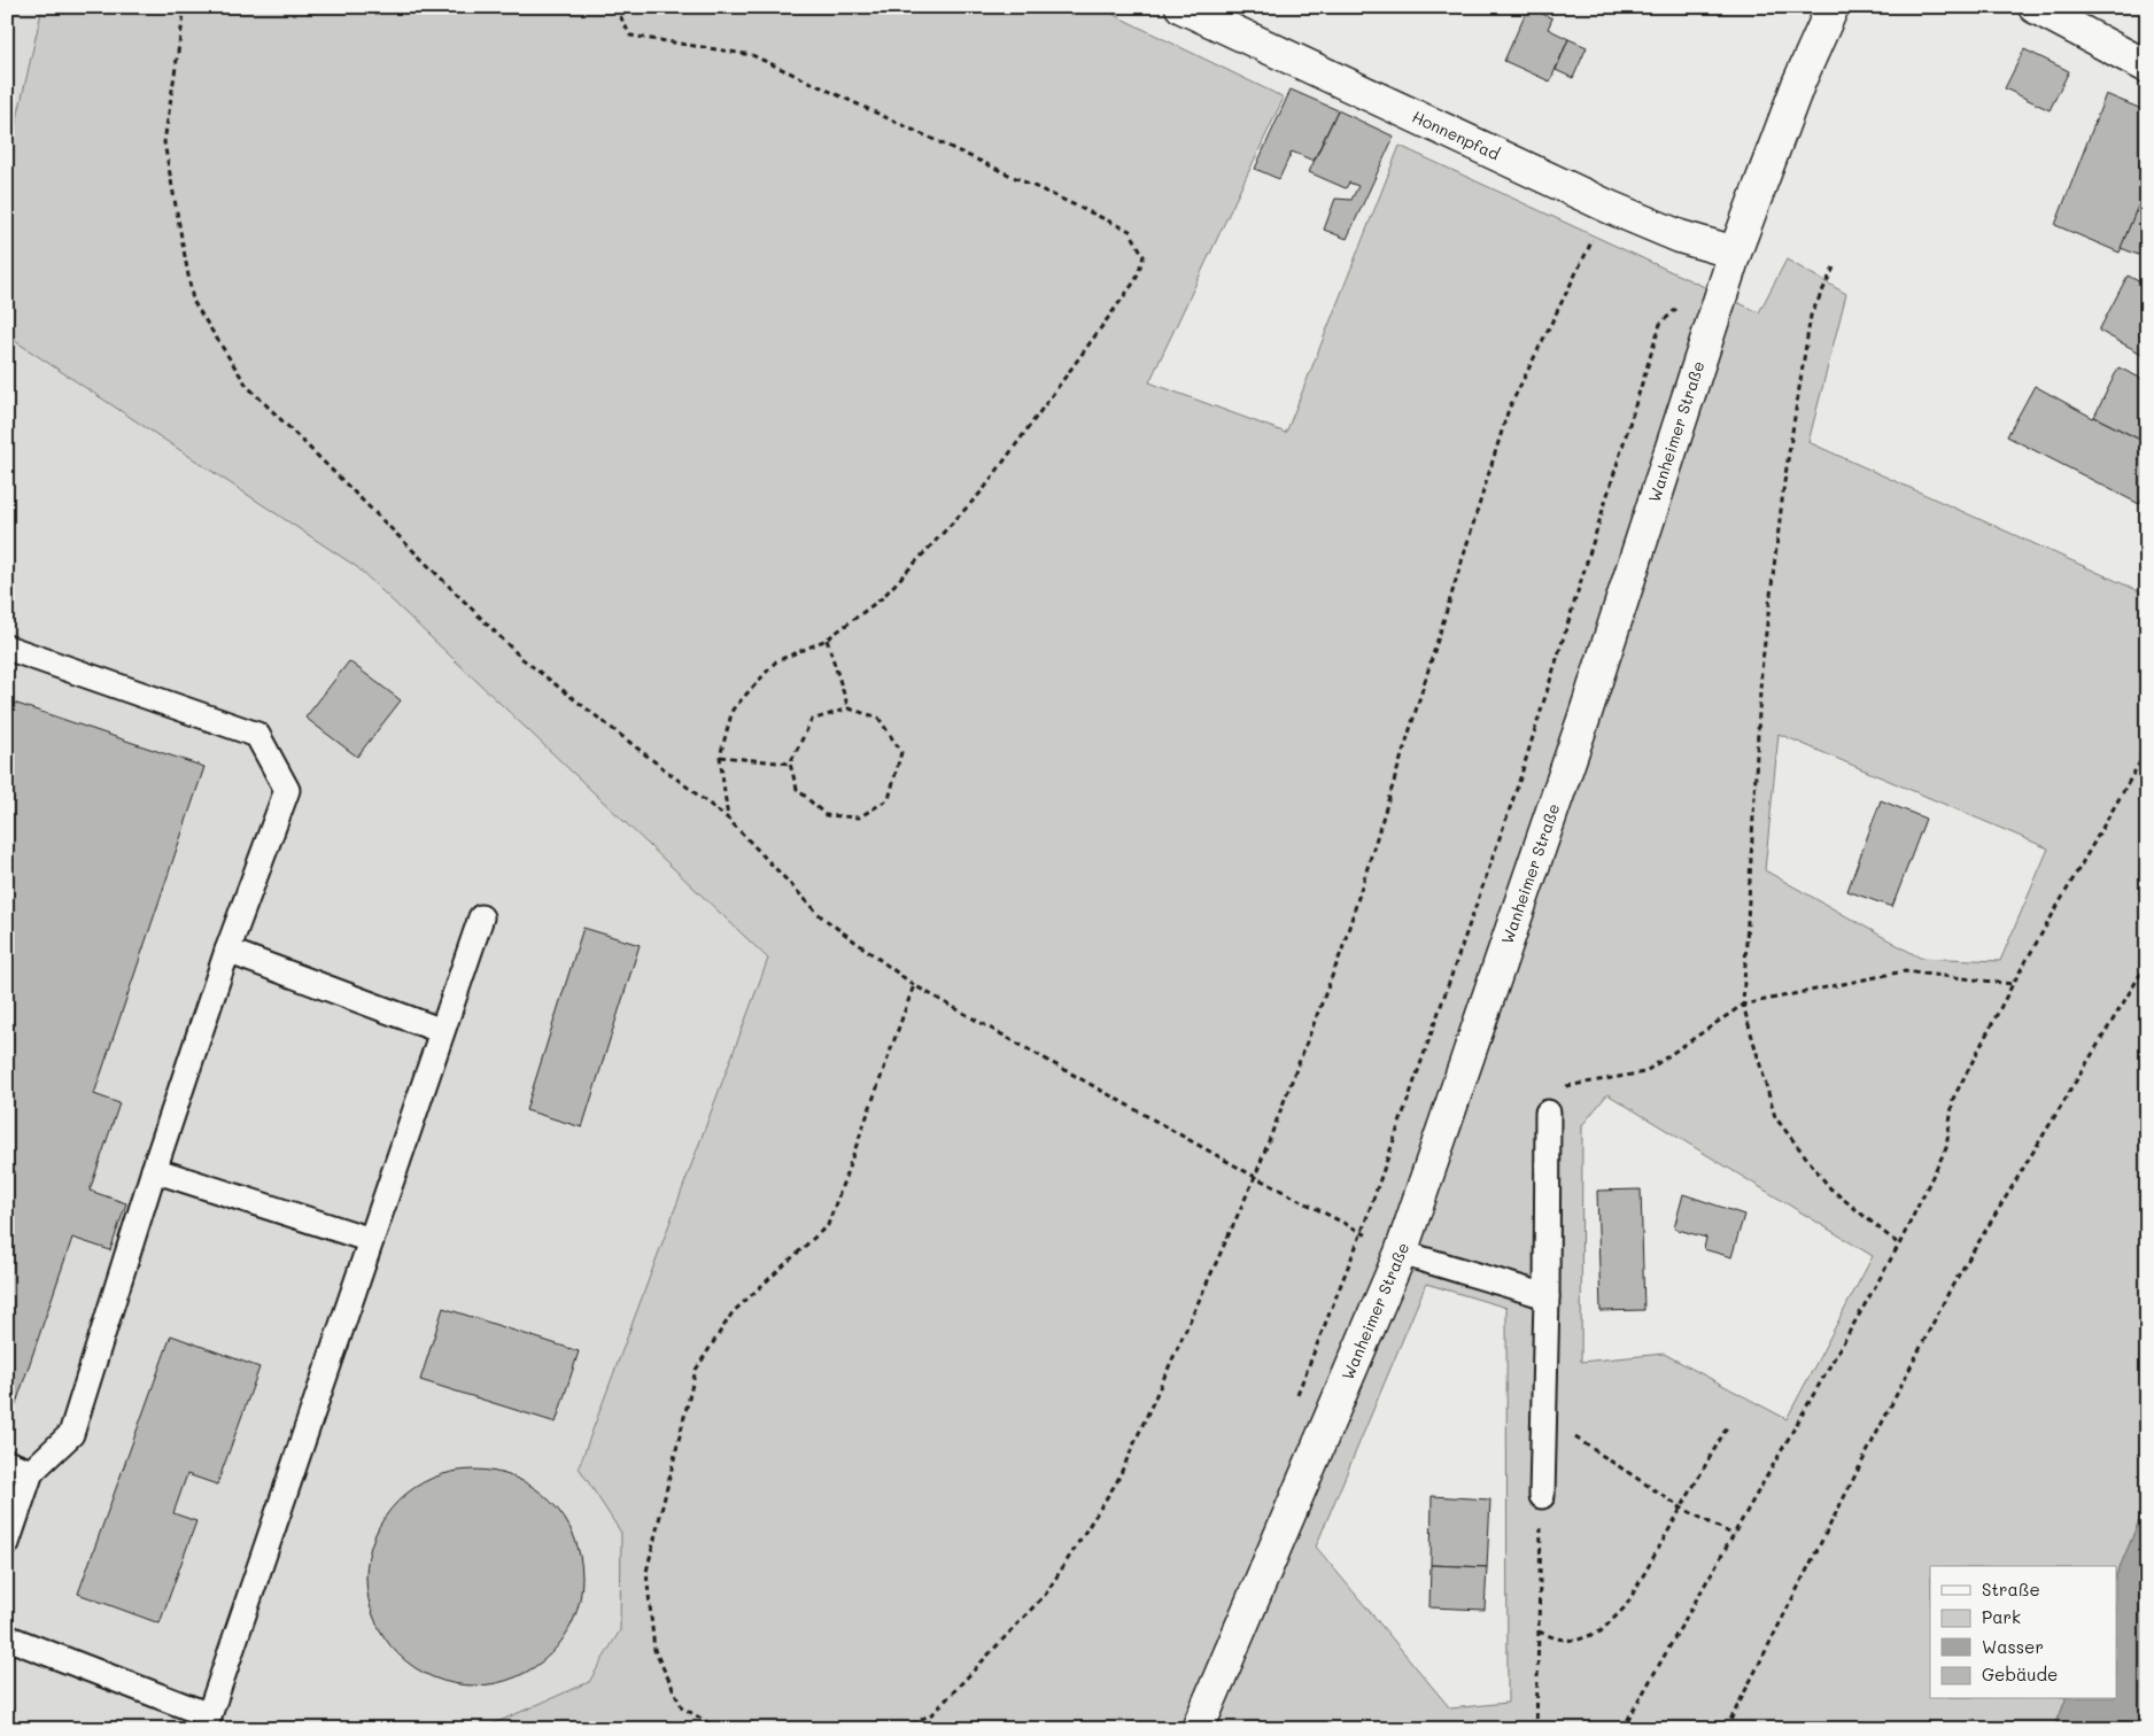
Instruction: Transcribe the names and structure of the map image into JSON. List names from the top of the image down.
{
  "streets": {
    "street": ["Honnenpfad", "Wanheimer Straße"]
  },
  "crossings": [
    ["Honnenpfad", "Wanheimer Straße"]
  ],
  "legend": [
    "Straße",
    "Park",
    "Wasser",
    "Gebäude"
  ]
}
